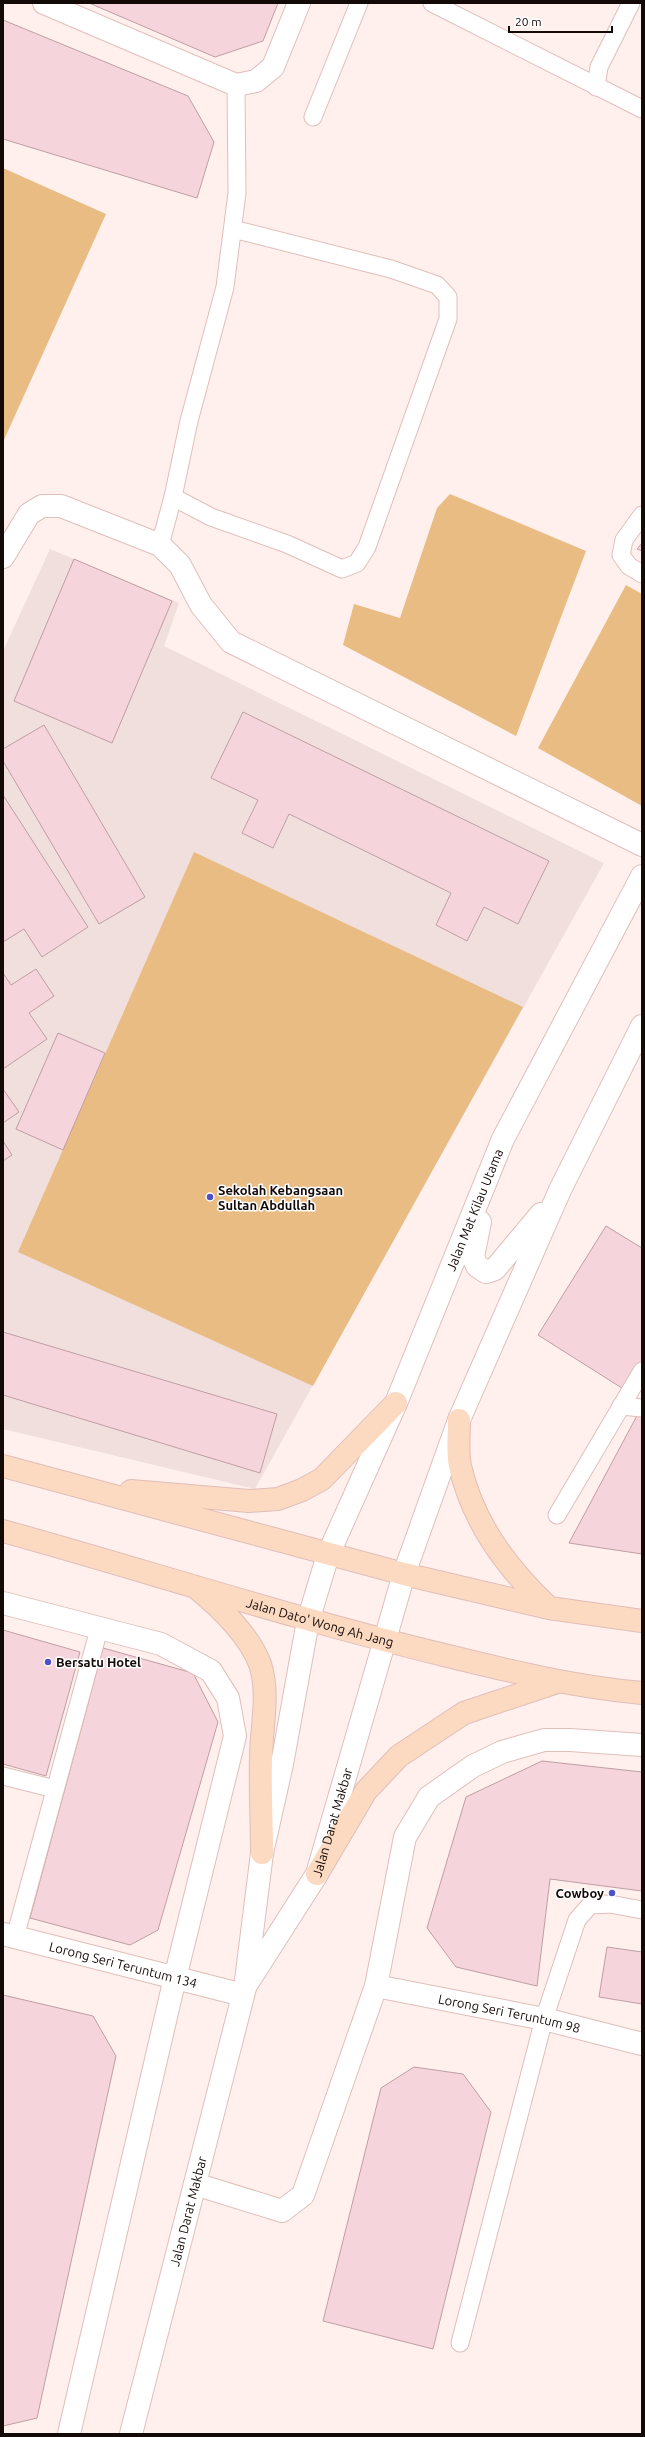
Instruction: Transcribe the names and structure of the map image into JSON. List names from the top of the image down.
{
  "streets": {
    "main road": ["Jalan Dato' Wong Ah Jang"],
    "street": [
      "Jalan Mat Kilau Utama",
      "Jalan Darat Makbar",
      "Lorong Seri Teruntum 134",
      "Lorong Seri Teruntum 98"
    ]
  },
  "crossings": [
    ["Jalan Mat Kilau Utama", "Jalan Dato' Wong Ah Jang"],
    ["Jalan Mat Kilau Utama", "Jalan Darat Makbar"],
    ["Jalan Dato' Wong Ah Jang", "Jalan Darat Makbar"],
    ["Jalan Darat Makbar", "Lorong Seri Teruntum 134"]
  ],
  "places": ["Sekolah Kebangsaan Sultan Abdullah", "Bersatu Hotel", "Cowboy"],
  "scale_bar": "20 m"
}
